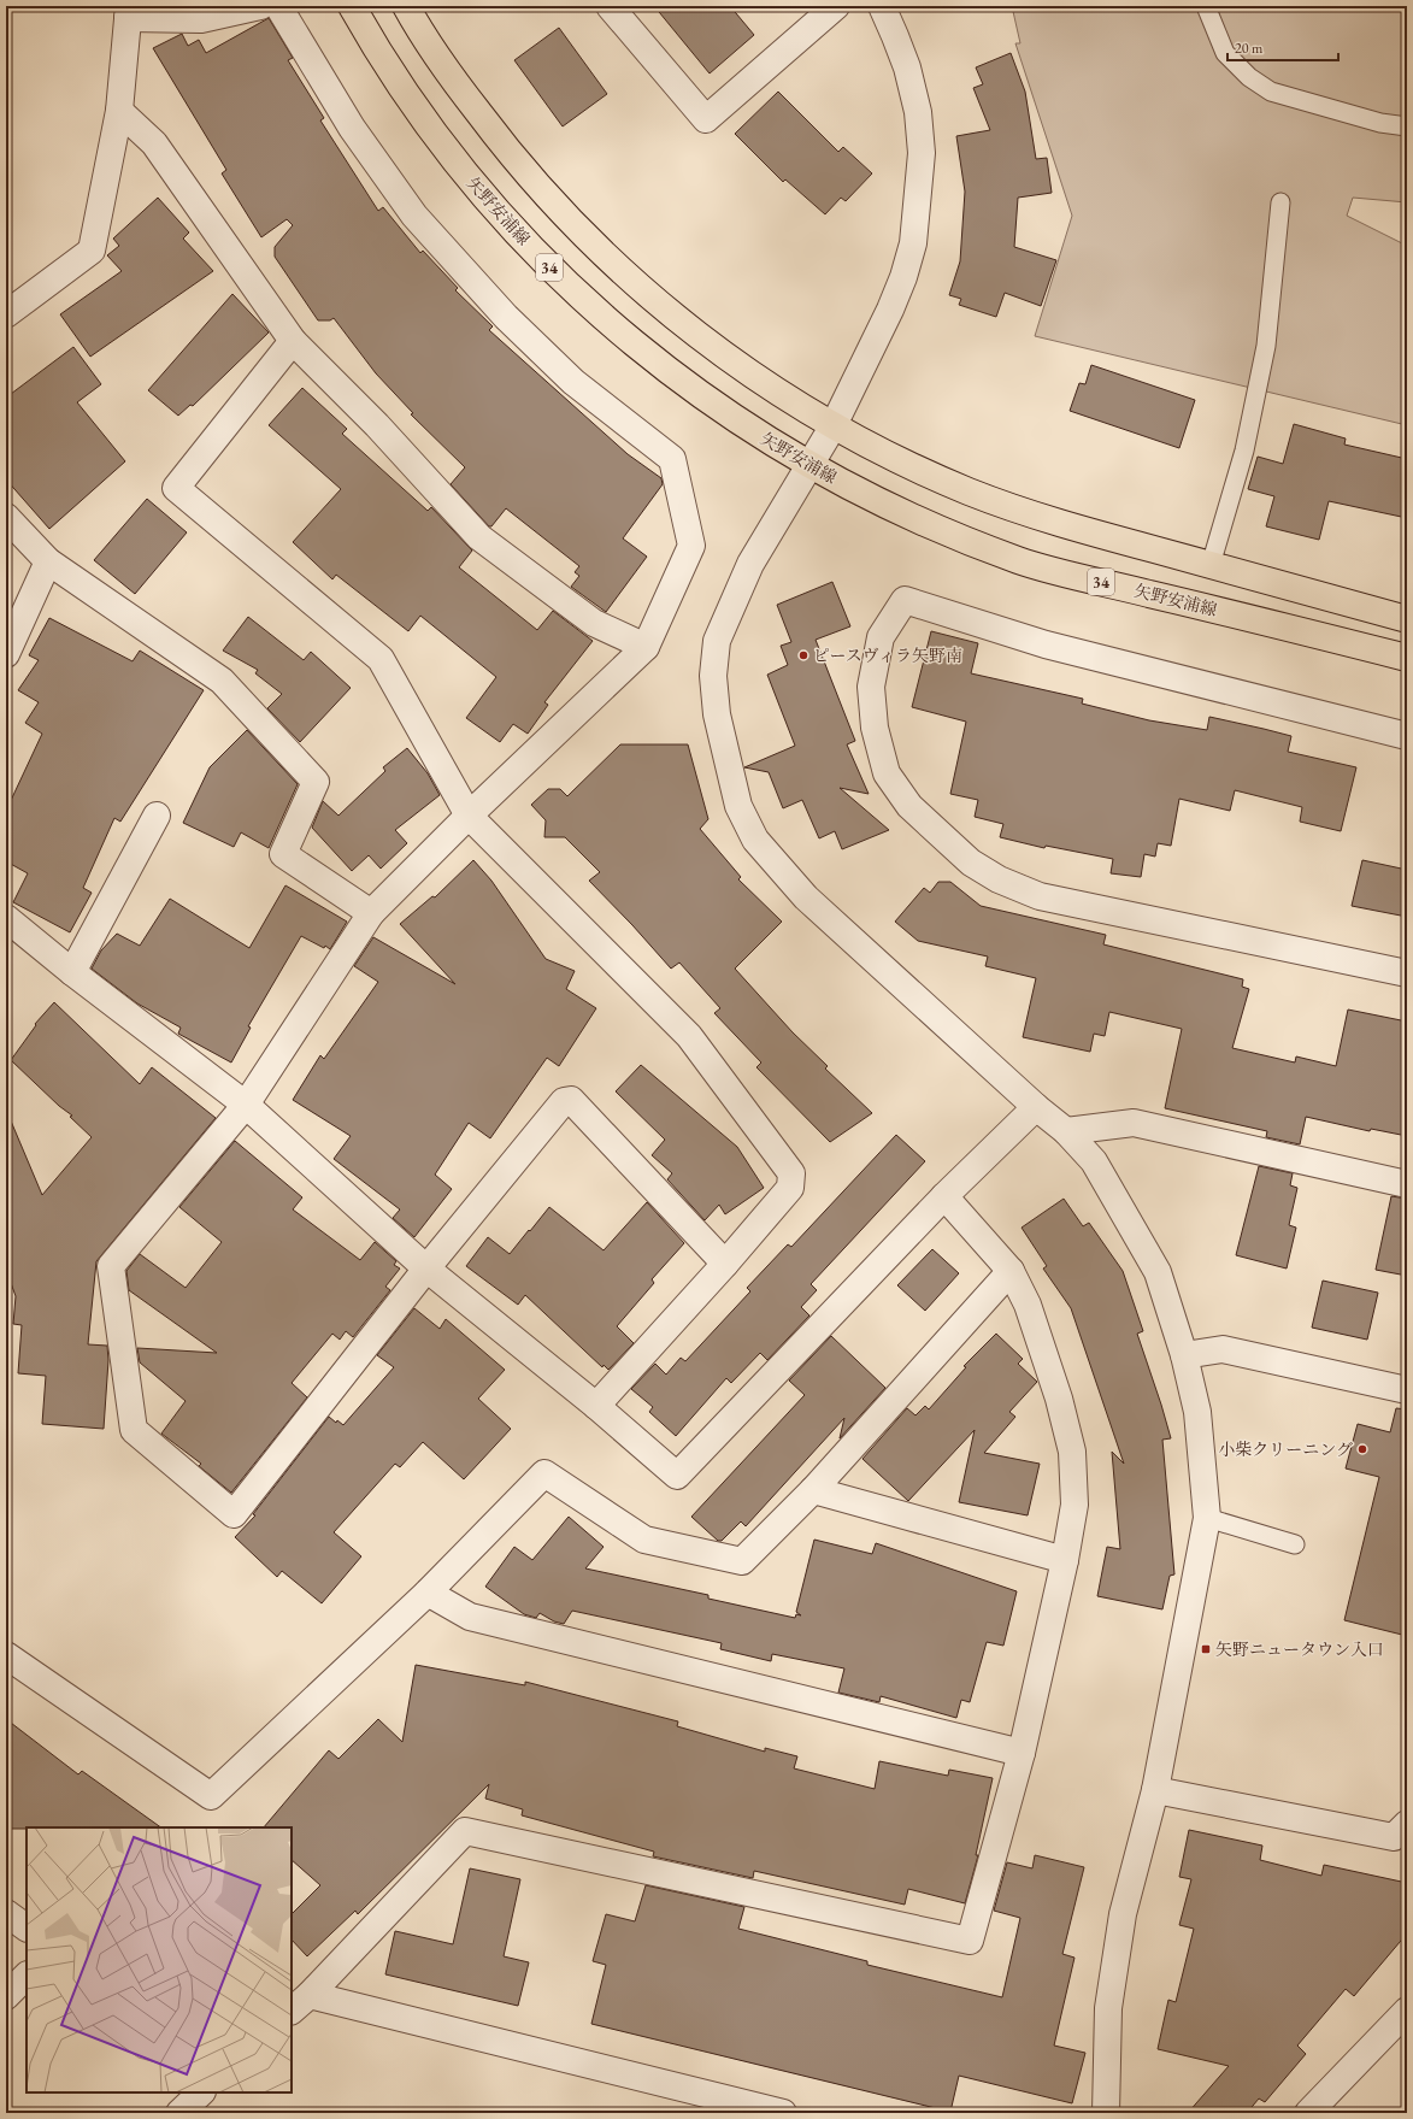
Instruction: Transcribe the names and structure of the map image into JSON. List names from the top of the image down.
{
  "streets": {
    "main road": ["矢野安浦線", "34"]
  },
  "places": {
    "other": ["ピースヴィラ矢野南", "小柴クリーニング"],
    "transit": ["矢野ニュータウン入口"]
  },
  "scale_bar": "20 m"
}
